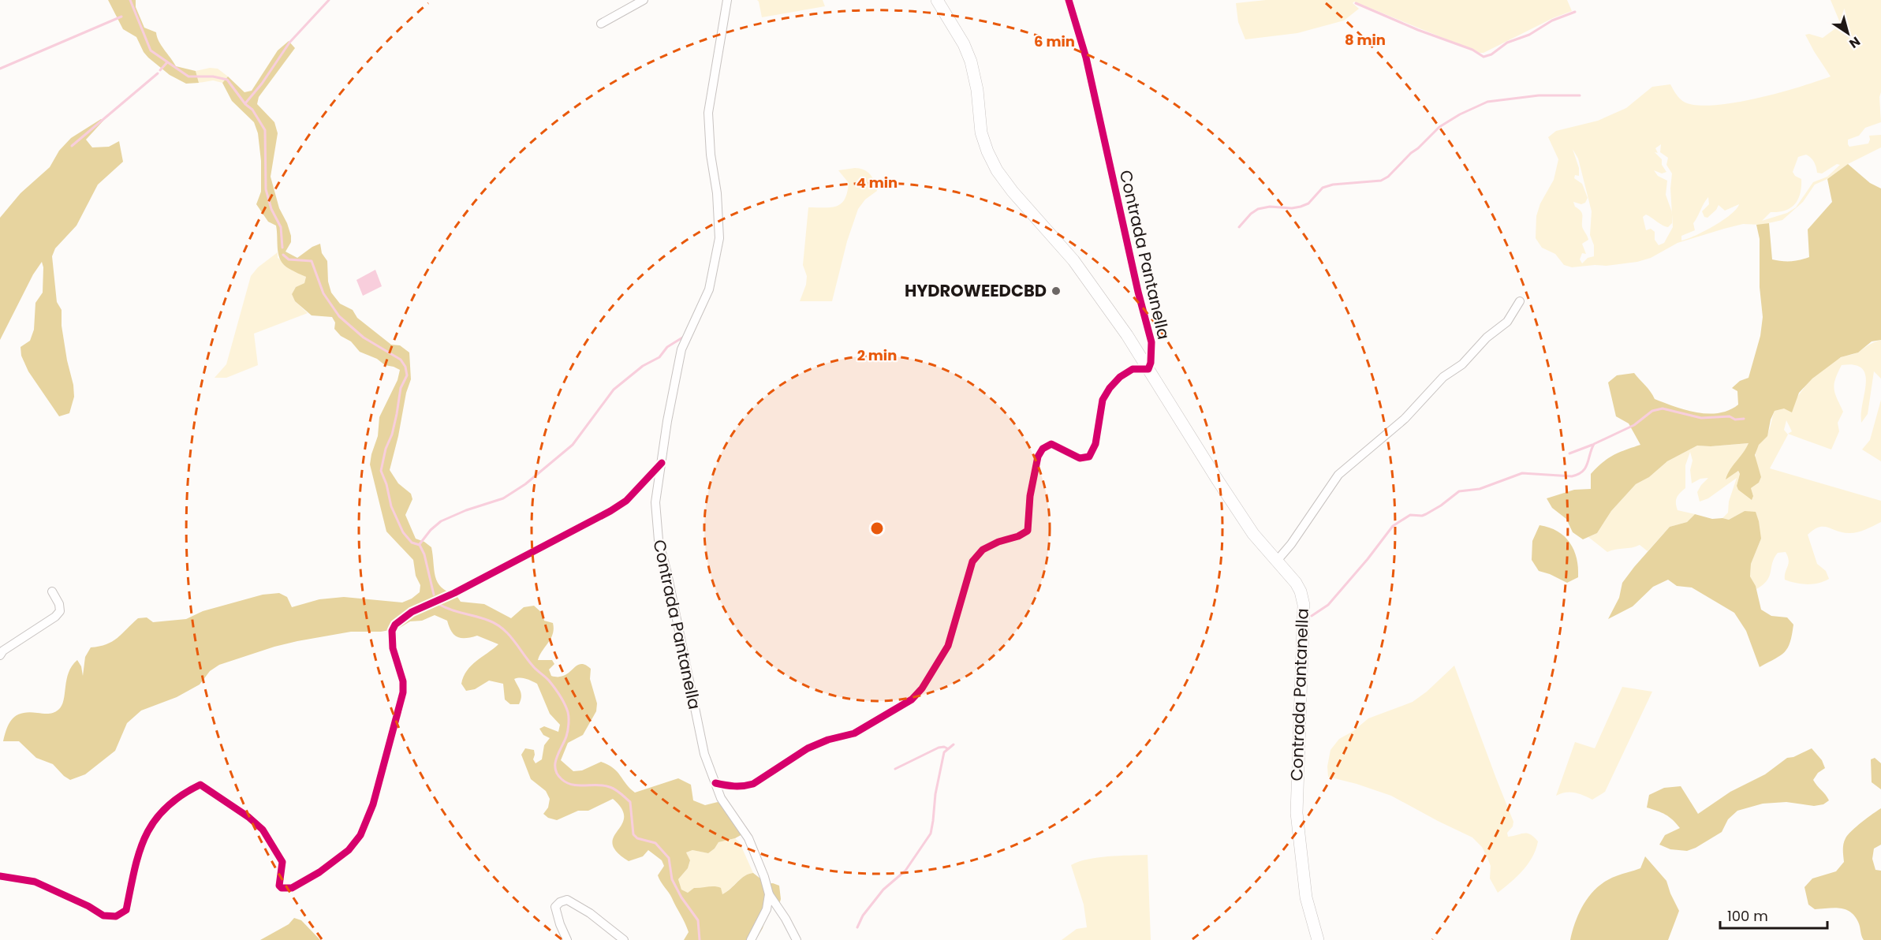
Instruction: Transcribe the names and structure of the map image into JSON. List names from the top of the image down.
{
  "streets": {
    "street": ["Contrada Pantanella"]
  },
  "places": ["HYDROWEEDCBD"],
  "scale_bar": "100 m",
  "north": "bottom right",
  "rings": [
    "8 min",
    "6 min",
    "4 min",
    "2 min"
  ]
}
